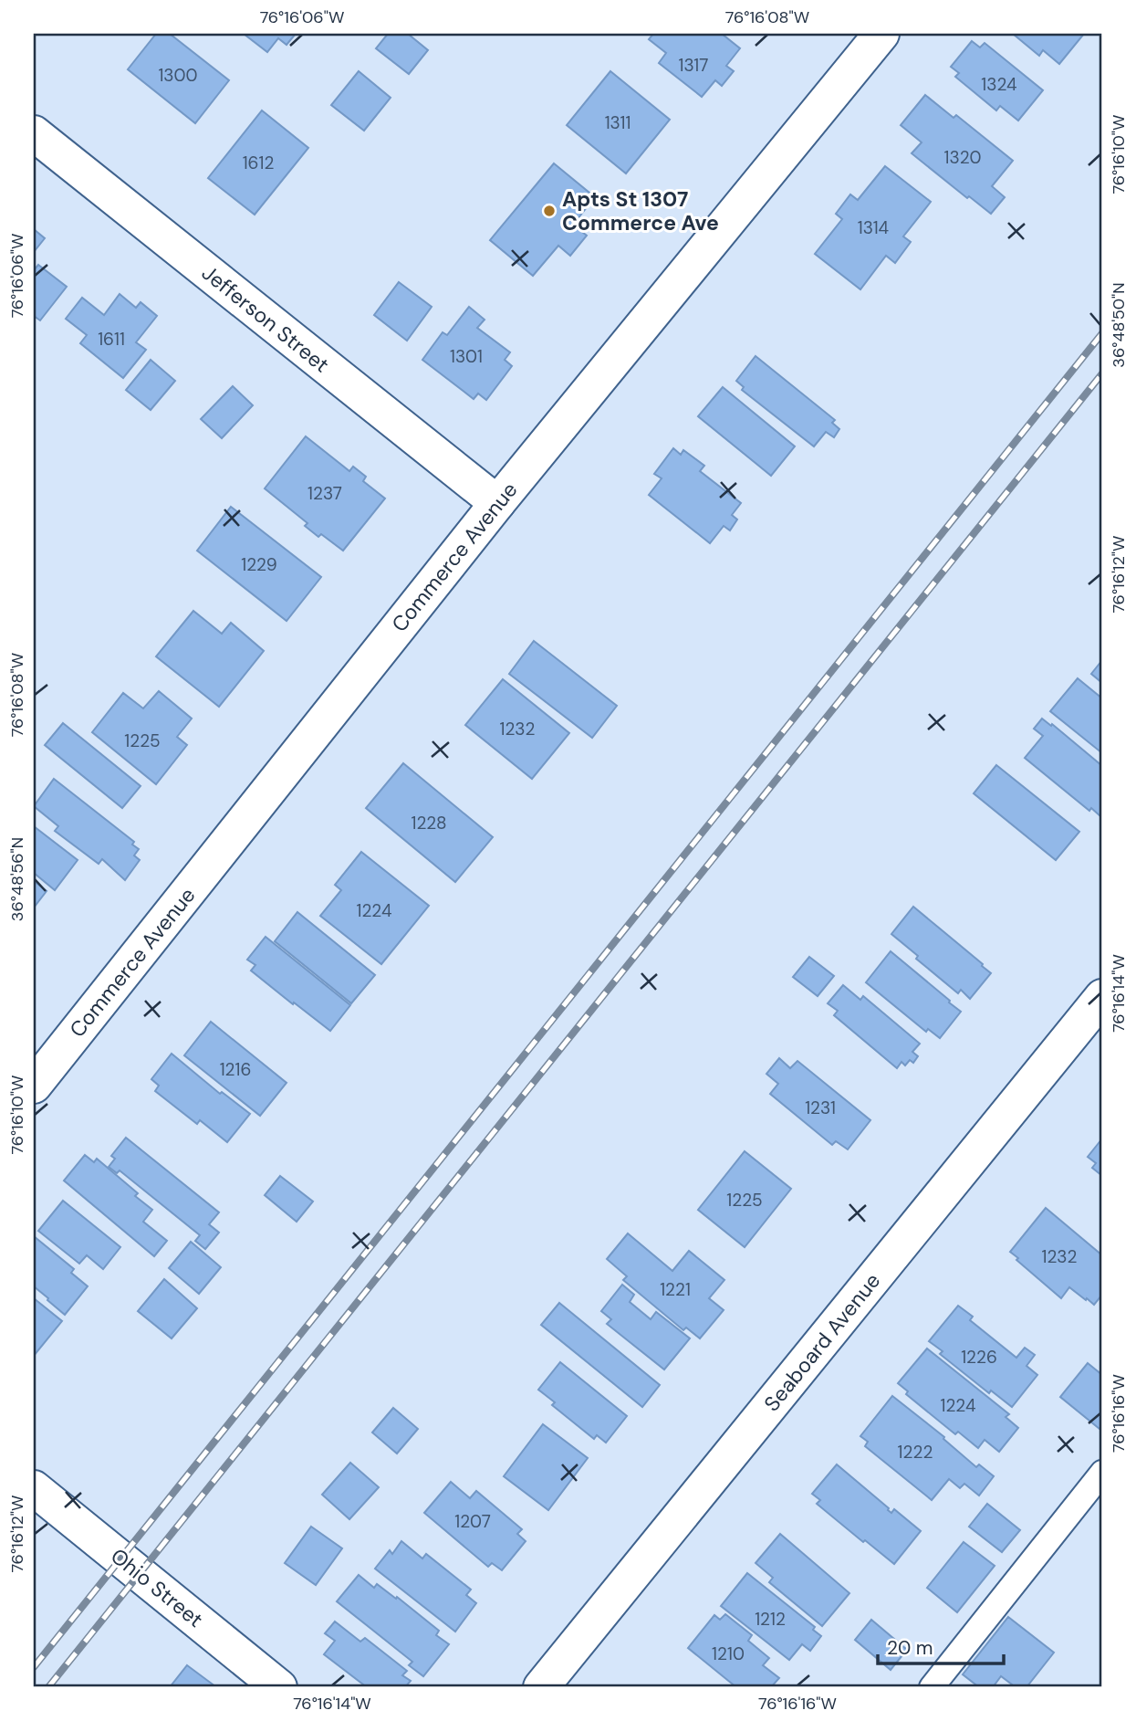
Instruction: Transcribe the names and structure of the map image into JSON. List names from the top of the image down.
{
  "streets": {
    "street": [
      "Jefferson Street",
      "Commerce Avenue",
      "Seaboard Avenue",
      "Ohio Street"
    ]
  },
  "crossings": [
    ["Jefferson Street", "Commerce Avenue"]
  ],
  "places": ["Apts St 1307 Commerce Ave"],
  "house_numbers": [
    "1317",
    "1300",
    "1324",
    "1311",
    "1320",
    "1612",
    "1314",
    "1611",
    "1301",
    "1237",
    "1229",
    "1232",
    "1225",
    "1228",
    "1224",
    "1216",
    "1231",
    "1225",
    "1232",
    "1221",
    "1226",
    "1224",
    "1222",
    "1207",
    "1212",
    "1210"
  ],
  "scale_bar": "20 m",
  "coordinates": [
    "76°16'06\"W",
    "76°16'08\"W",
    "76°16'10\"W",
    "36°48'50\"N",
    "76°16'12\"W",
    "36°48'56\"N",
    "76°16'14\"W",
    "76°16'16\"W"
  ]
}
